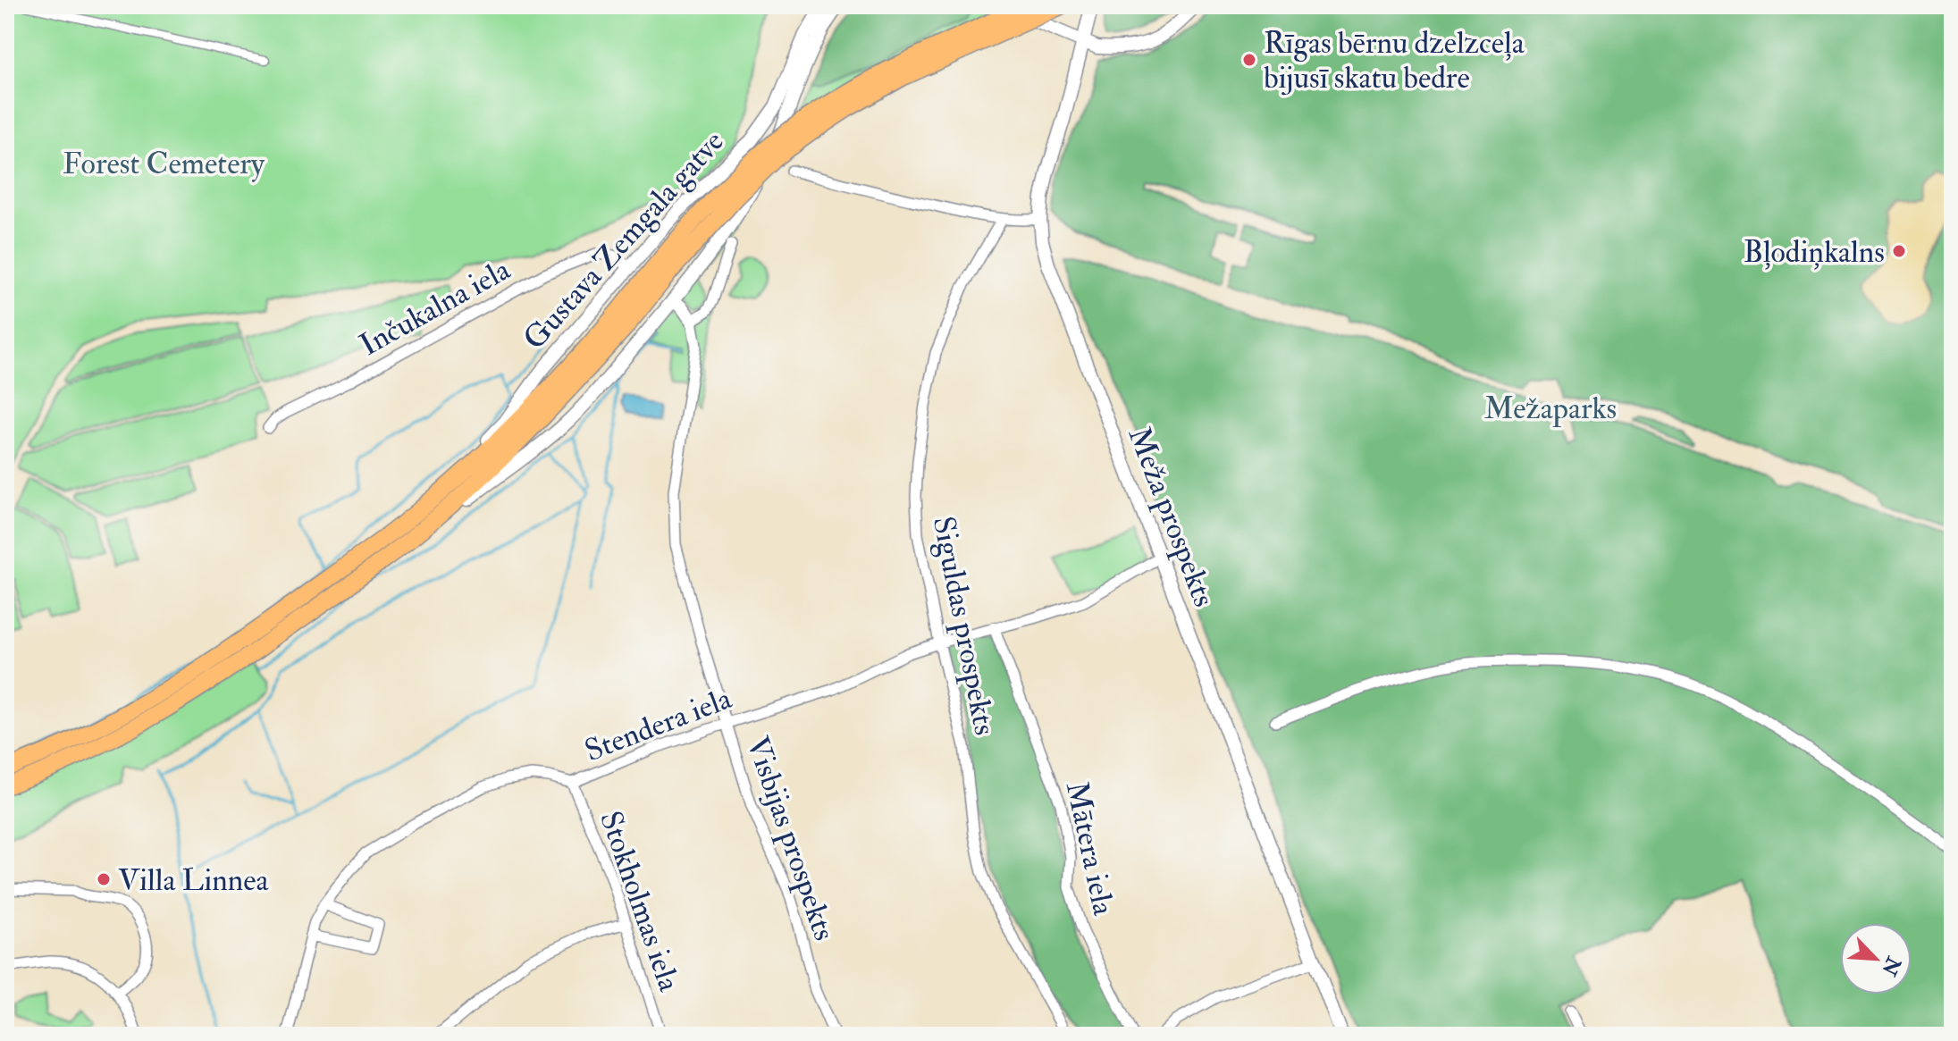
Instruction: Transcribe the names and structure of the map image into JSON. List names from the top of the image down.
{
  "streets": {
    "main road": ["Gustava Zemgala gatve"],
    "street": [
      "Inčukalna iela",
      "Meža prospekts",
      "Siguldas prospekts",
      "Stendera iela",
      "Visbijas prospekts",
      "Mātera iela",
      "Stokholmas iela"
    ]
  },
  "crossings": [
    ["Gustava Zemgala gatve", "Inčukalna iela"],
    ["Meža prospekts", "Stendera iela"],
    ["Siguldas prospekts", "Stendera iela"],
    ["Stendera iela", "Visbijas prospekts"],
    ["Stendera iela", "Mātera iela"],
    ["Stendera iela", "Stokholmas iela"]
  ],
  "parks": ["Forest Cemetery", "Mežaparks"],
  "places": ["Rīgas bērnu dzelzceļa bijusī skatu bedre", "Bļodiņkalns", "Villa Linnea"],
  "north": "bottom right"
}
